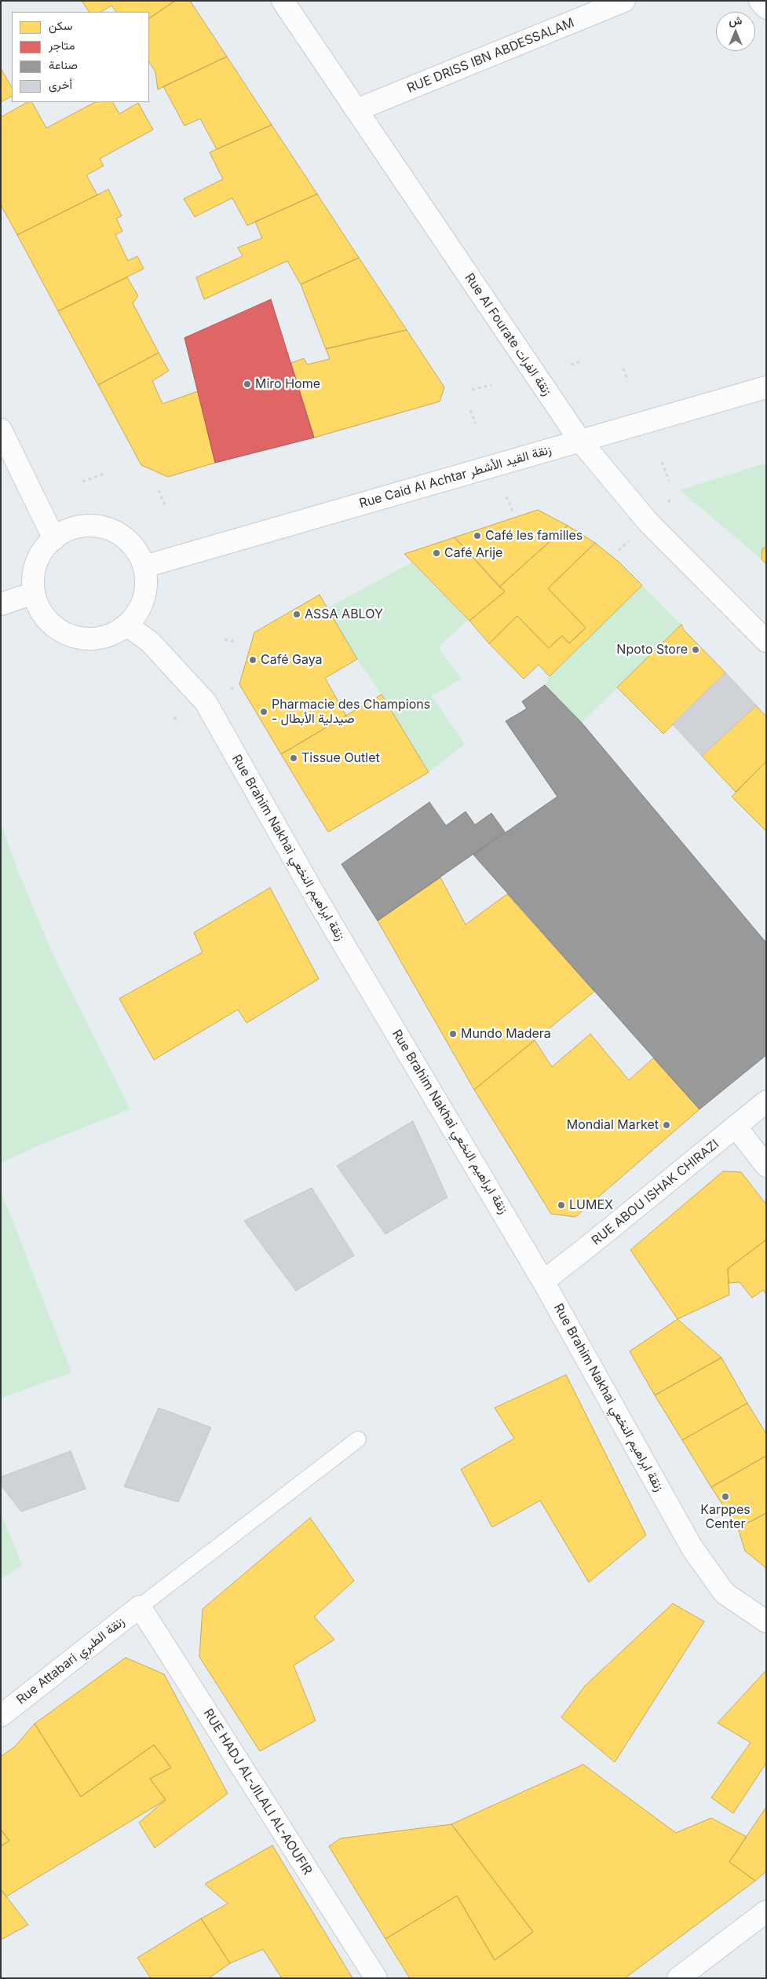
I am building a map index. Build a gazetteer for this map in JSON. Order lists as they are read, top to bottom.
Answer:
{
  "streets": {
    "street": [
      "RUE DRISS IBN ABDESSALAM",
      "Rue Al Fourate زنقة الفرات",
      "Rue Caid Al Achtar زنقة القيد الأشطر",
      "Rue Brahim Nakhai زنقة ابراهيم النخعي",
      "RUE ABOU ISHAK CHIRAZI",
      "Rue Attabari زنقة الطبري",
      "RUE HADJ AL-JILALI AL-AOUFIR"
    ]
  },
  "crossings": [
    ["RUE DRISS IBN ABDESSALAM", "Rue Al Fourate زنقة الفرات"],
    ["Rue Al Fourate زنقة الفرات", "Rue Caid Al Achtar زنقة القيد الأشطر"],
    ["Rue Caid Al Achtar زنقة القيد الأشطر", "Rue Brahim Nakhai زنقة ابراهيم النخعي"],
    ["Rue Brahim Nakhai زنقة ابراهيم النخعي", "RUE ABOU ISHAK CHIRAZI"],
    ["Rue Attabari زنقة الطبري", "RUE HADJ AL-JILALI AL-AOUFIR"]
  ],
  "places": [
    "Miro Home",
    "Café les familles",
    "Café Arije",
    "ASSA ABLOY",
    "Npoto Store",
    "Café Gaya",
    "Pharmacie des Champions - صيدلية الأبطال",
    "Tissue Outlet",
    "Mundo Madera",
    "Mondial Market",
    "LUMEX",
    "Karppes Center"
  ],
  "legend": [
    "سكن",
    "متاجر",
    "صناعة",
    "أخرى"
  ],
  "north": "top"
}
